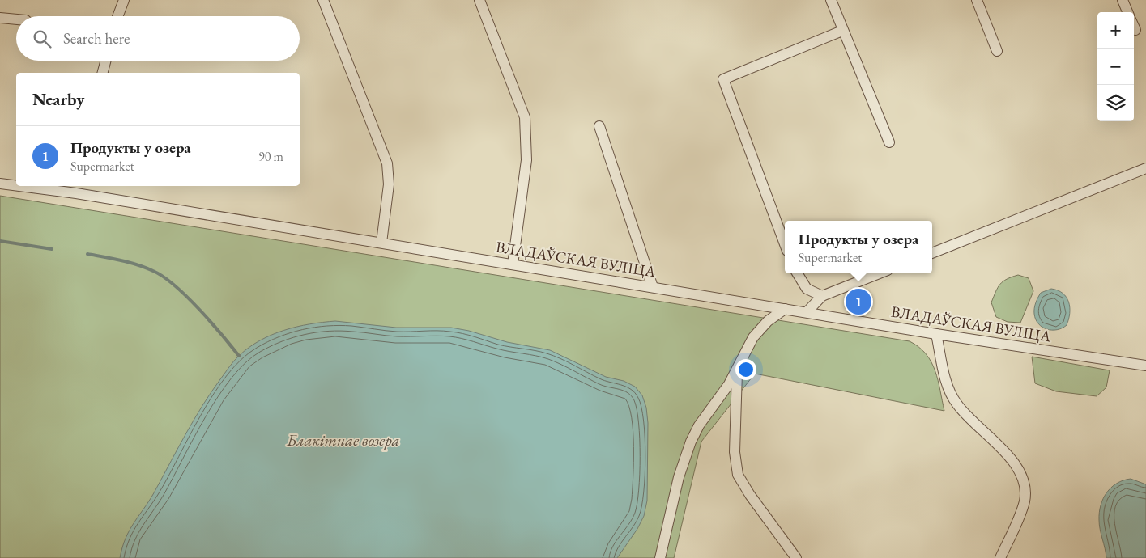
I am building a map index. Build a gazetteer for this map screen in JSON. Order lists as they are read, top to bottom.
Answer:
{
  "streets": {
    "street": ["ВЛАДАЎСКАЯ ВУЛІЦА"]
  },
  "water": ["Блакітнае возера"],
  "page": {
    "map_buttons": ["+", "−"],
    "search": "Search here",
    "heading": "Nearby",
    "list": [
      {
        "mark": "1",
        "name": "Продукты у озера",
        "note": "Supermarket",
        "value": "90 m"
      }
    ],
    "popup": ["Продукты у озера", "Supermarket"],
    "pins": "1"
  }
}
